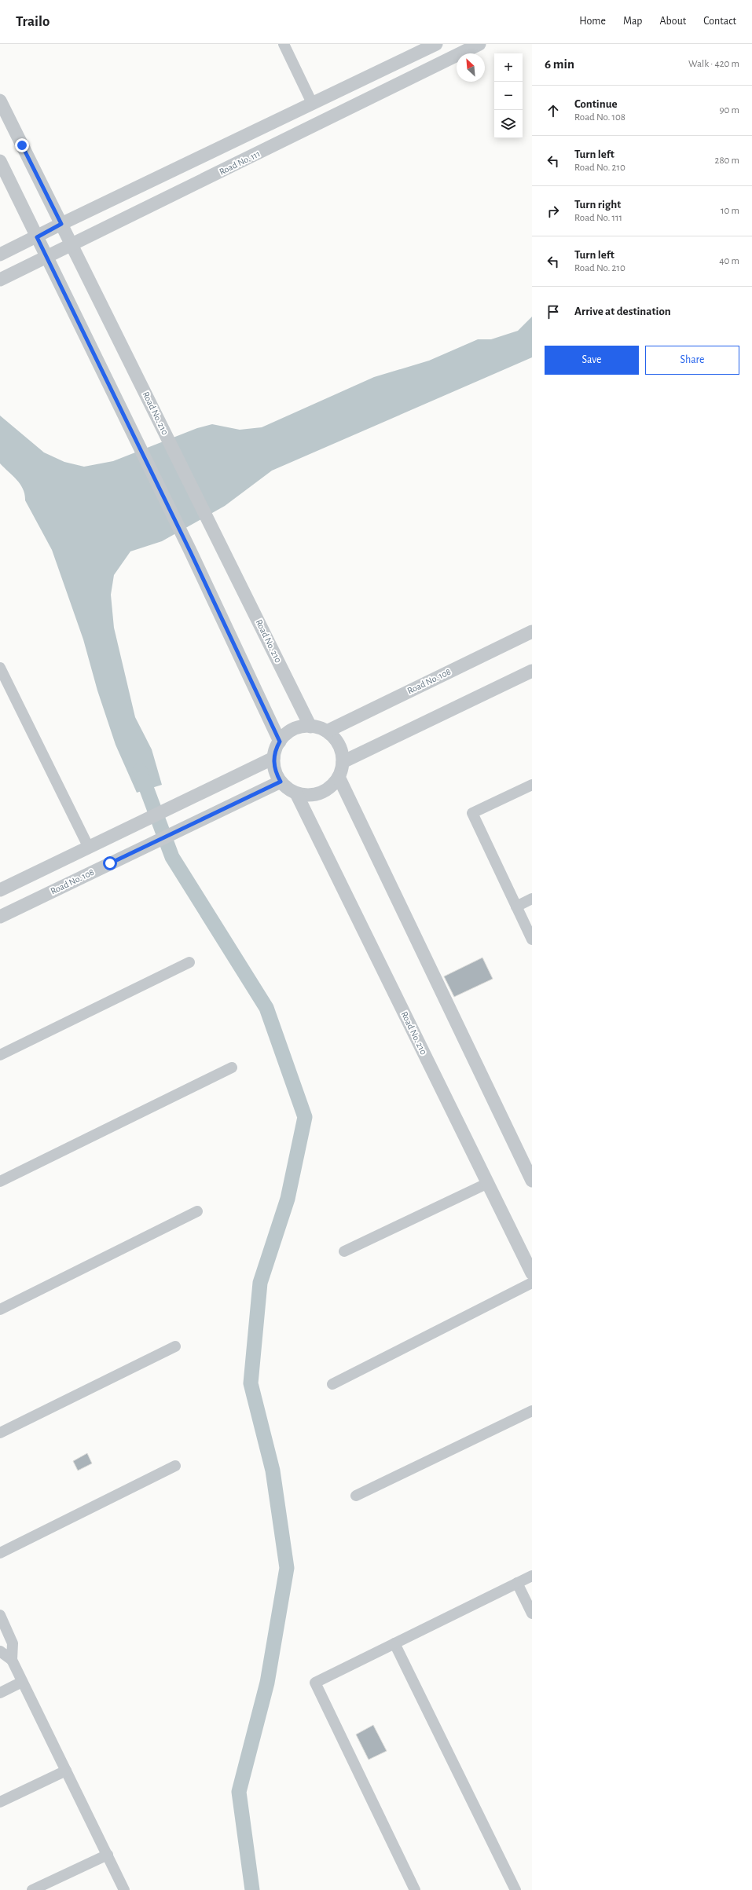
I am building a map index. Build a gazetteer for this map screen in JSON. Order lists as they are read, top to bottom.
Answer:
{
  "streets": {
    "street": ["Road No. 111", "Road No. 210", "Road No. 108"]
  },
  "crossings": [
    ["Road No. 111", "Road No. 210"],
    ["Road No. 210", "Road No. 108"]
  ],
  "north": "top left",
  "page": {
    "header": "Trailo",
    "nav": [
      "Home",
      "Map",
      "About",
      "Contact"
    ],
    "heading": ["6 min", "Walk · 420 m"],
    "map_buttons": ["+", "−"],
    "list": [
      ["Continue", "Road No. 108", "90 m"],
      ["Turn left", "Road No. 210", "280 m"],
      ["Turn right", "Road No. 111", "10 m"],
      ["Turn left", "Road No. 210", "40 m"],
      "Arrive at destination"
    ],
    "buttons": ["Save", "Share"]
  }
}
